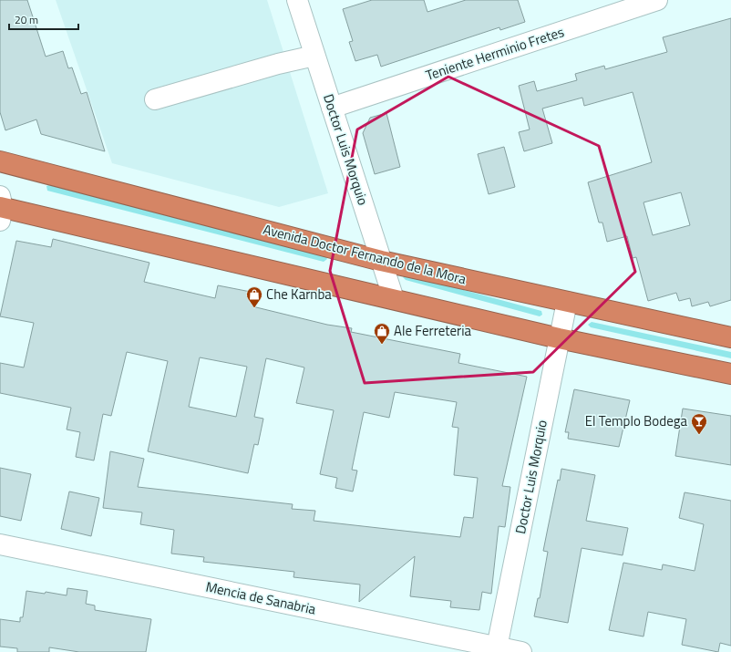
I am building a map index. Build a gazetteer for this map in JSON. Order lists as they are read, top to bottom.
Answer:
{
  "streets": {
    "highway": ["Avenida Doctor Fernando de la Mora"],
    "street": ["Teniente Herminio Fretes", "Doctor Luis Morquio", "Mencia de Sanabria"]
  },
  "crossings": [
    ["Teniente Herminio Fretes", "Doctor Luis Morquio"],
    ["Doctor Luis Morquio", "Avenida Doctor Fernando de la Mora"],
    ["Doctor Luis Morquio", "Mencia de Sanabria"]
  ],
  "places": {
    "shop": ["Che Karnba", "Ale Ferreteria"],
    "bar": ["El Templo Bodega"]
  },
  "scale_bar": "20 m"
}
